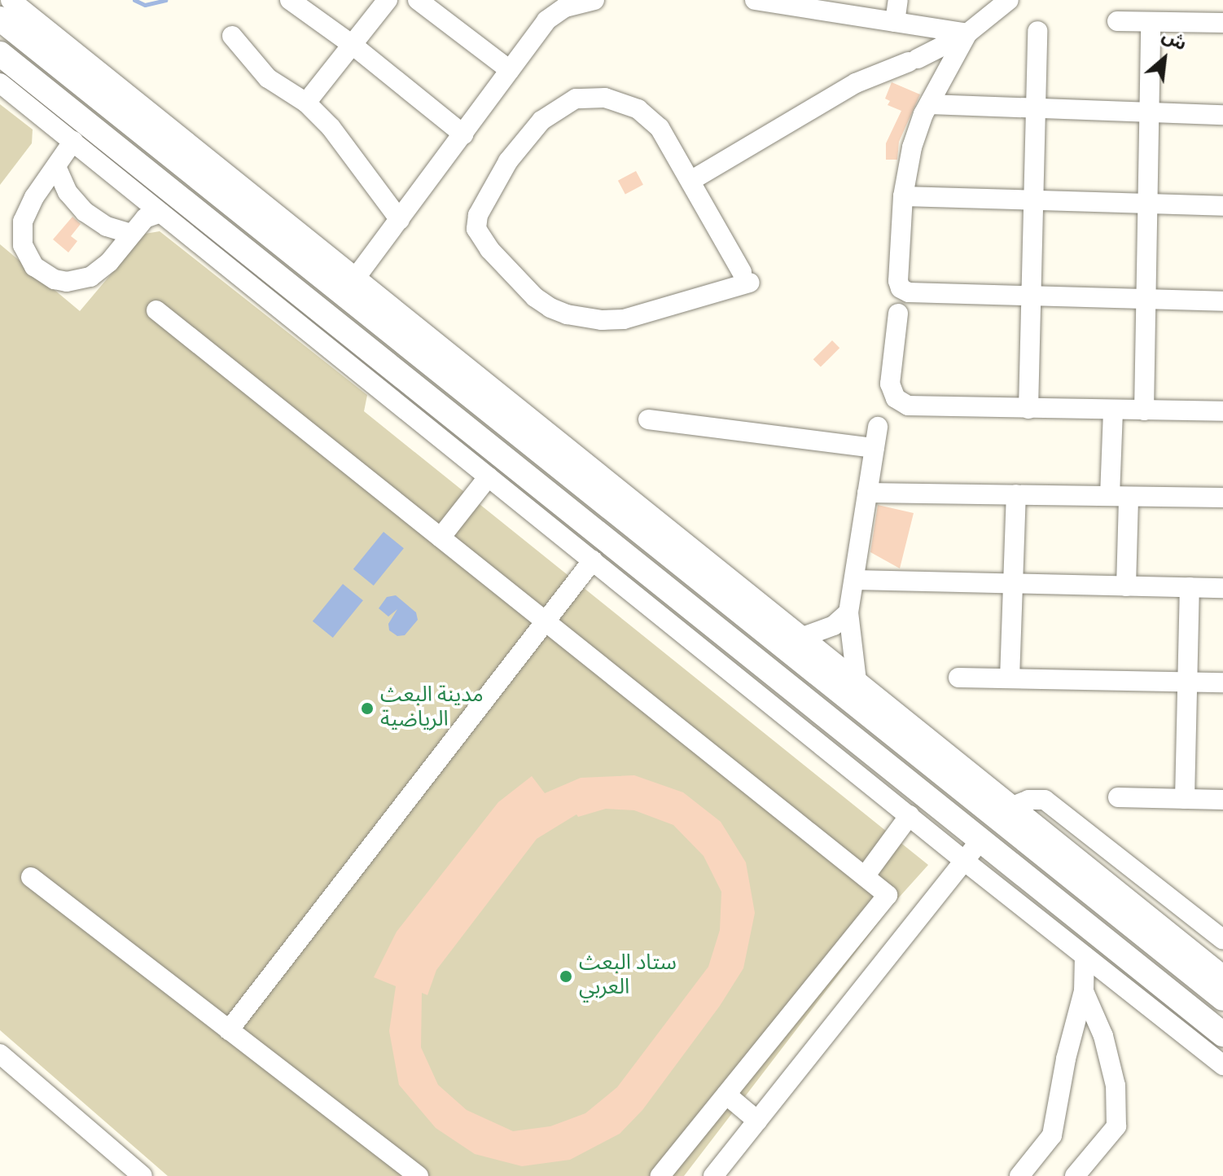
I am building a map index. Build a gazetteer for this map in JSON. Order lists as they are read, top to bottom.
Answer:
{
  "places": ["مدينة البعث الرياضية", "ستاد البعث العربي"],
  "north": "top right"
}
